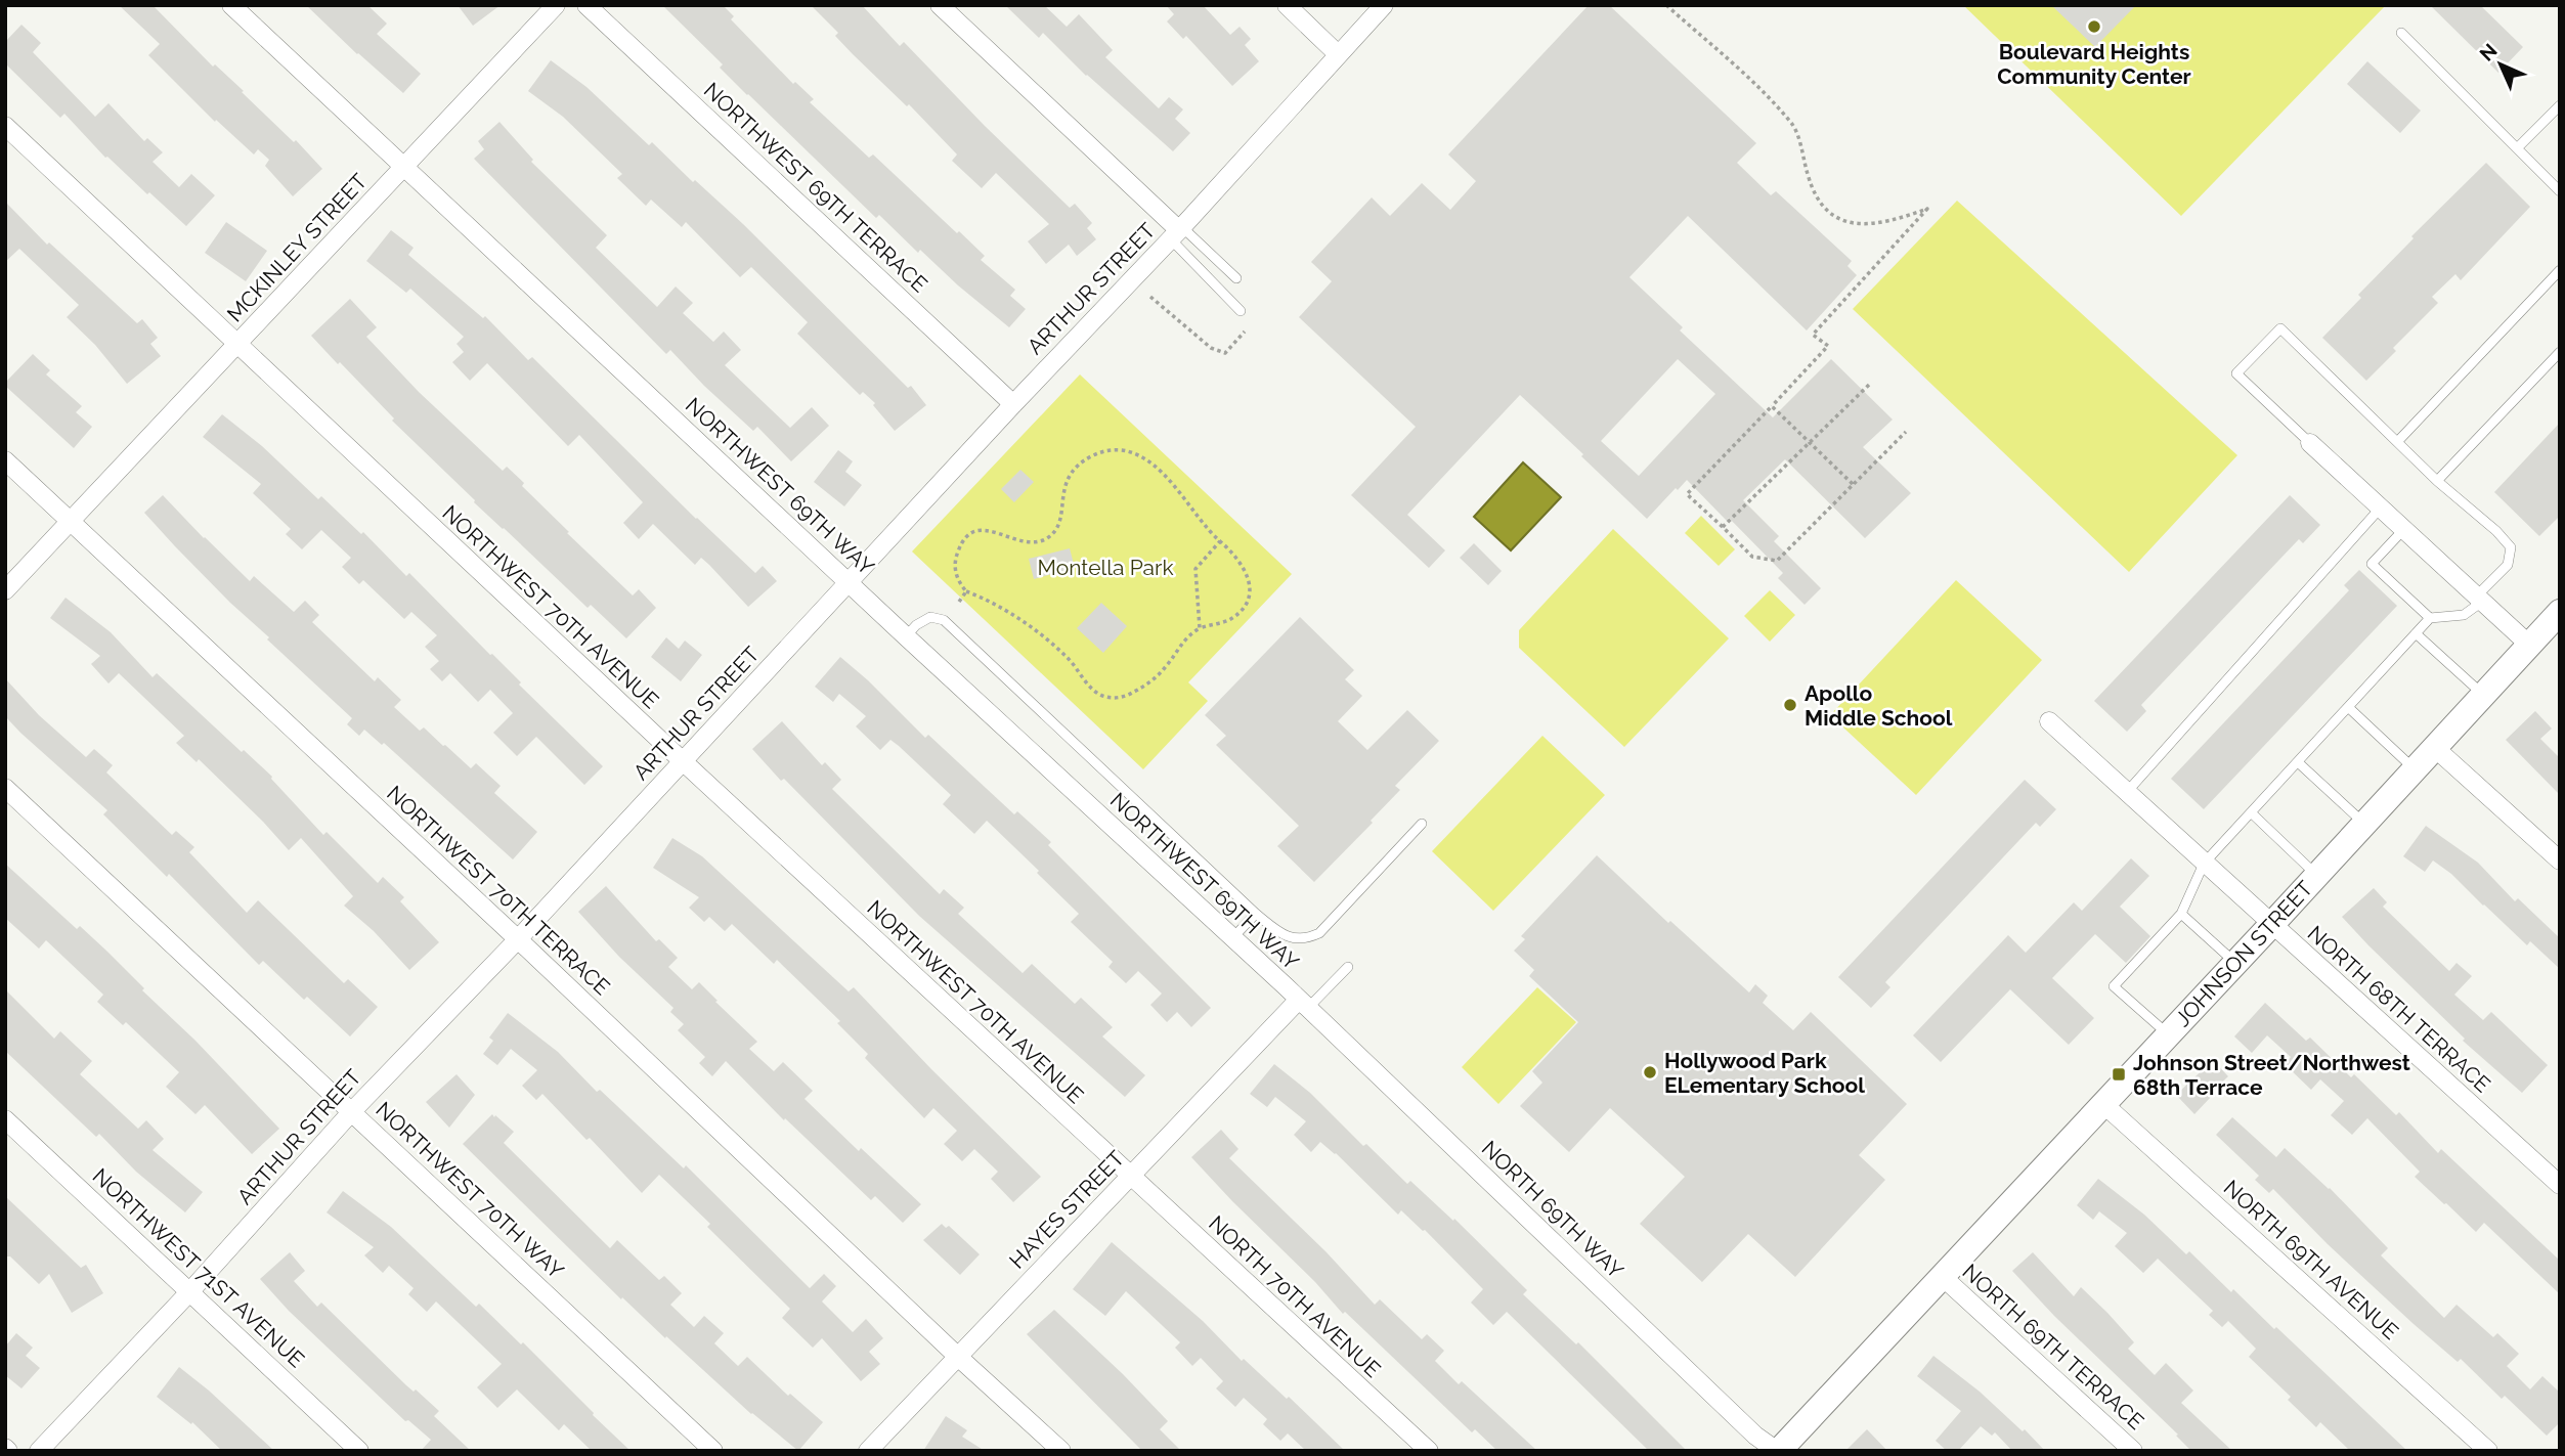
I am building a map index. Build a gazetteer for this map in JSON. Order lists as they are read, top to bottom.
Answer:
{
  "streets": {
    "street": [
      "NORTHWEST 69TH TERRACE",
      "MCKINLEY STREET",
      "ARTHUR STREET",
      "NORTHWEST 69TH WAY",
      "NORTHWEST 70TH AVENUE",
      "NORTHWEST 70TH TERRACE",
      "JOHNSON STREET",
      "NORTH 68TH TERRACE",
      "NORTHWEST 70TH WAY",
      "HAYES STREET",
      "NORTH 69TH WAY",
      "NORTH 69TH AVENUE",
      "NORTHWEST 71ST AVENUE",
      "NORTH 70TH AVENUE",
      "NORTH 69TH TERRACE"
    ]
  },
  "crossings": [
    ["NORTHWEST 69TH TERRACE", "ARTHUR STREET"],
    ["MCKINLEY STREET", "NORTHWEST 69TH WAY"],
    ["MCKINLEY STREET", "NORTHWEST 70TH AVENUE"],
    ["MCKINLEY STREET", "NORTHWEST 70TH TERRACE"],
    ["ARTHUR STREET", "NORTHWEST 69TH WAY"],
    ["ARTHUR STREET", "NORTHWEST 70TH AVENUE"],
    ["ARTHUR STREET", "NORTHWEST 70TH TERRACE"],
    ["ARTHUR STREET", "NORTHWEST 70TH WAY"],
    ["ARTHUR STREET", "NORTHWEST 71ST AVENUE"],
    ["NORTHWEST 69TH WAY", "HAYES STREET"],
    ["NORTHWEST 69TH WAY", "NORTH 69TH WAY"],
    ["NORTHWEST 70TH AVENUE", "HAYES STREET"],
    ["NORTHWEST 70TH AVENUE", "NORTH 70TH AVENUE"],
    ["NORTHWEST 70TH TERRACE", "HAYES STREET"],
    ["JOHNSON STREET", "NORTH 68TH TERRACE"],
    ["JOHNSON STREET", "NORTH 69TH WAY"],
    ["JOHNSON STREET", "NORTH 69TH AVENUE"],
    ["JOHNSON STREET", "NORTH 69TH TERRACE"],
    ["HAYES STREET", "NORTH 69TH WAY"],
    ["HAYES STREET", "NORTH 70TH AVENUE"]
  ],
  "parks": ["Montella Park"],
  "places": {
    "other": ["Boulevard Heights Community Center", "Apollo Middle School", "Hollywood Park ELementary School"],
    "transit": ["Johnson Street/Northwest 68th Terrace"]
  },
  "north": "top left"
}
